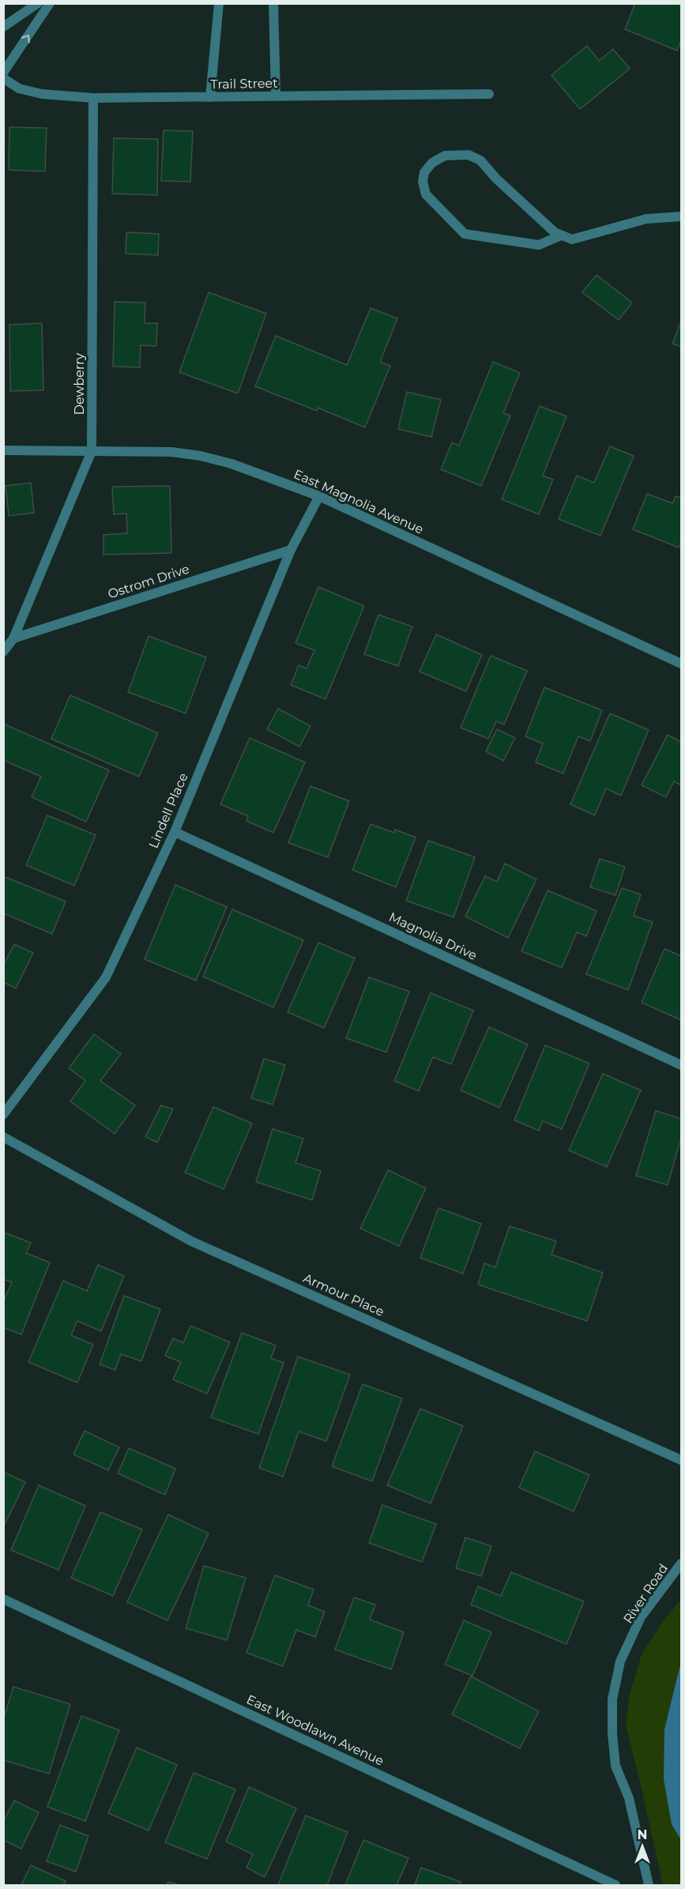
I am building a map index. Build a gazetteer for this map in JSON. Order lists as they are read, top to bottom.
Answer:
{
  "streets": {
    "street": [
      "Trail Street",
      "Dewberry",
      "East Magnolia Avenue",
      "Ostrom Drive",
      "Lindell Place",
      "Magnolia Drive",
      "Armour Place",
      "River Road",
      "East Woodlawn Avenue"
    ]
  },
  "crossings": [
    ["Trail Street", "Dewberry"],
    ["Dewberry", "East Magnolia Avenue"],
    ["Dewberry", "Ostrom Drive"],
    ["East Magnolia Avenue", "Lindell Place"],
    ["Ostrom Drive", "Lindell Place"],
    ["Lindell Place", "Magnolia Drive"]
  ],
  "north": "top"
}
